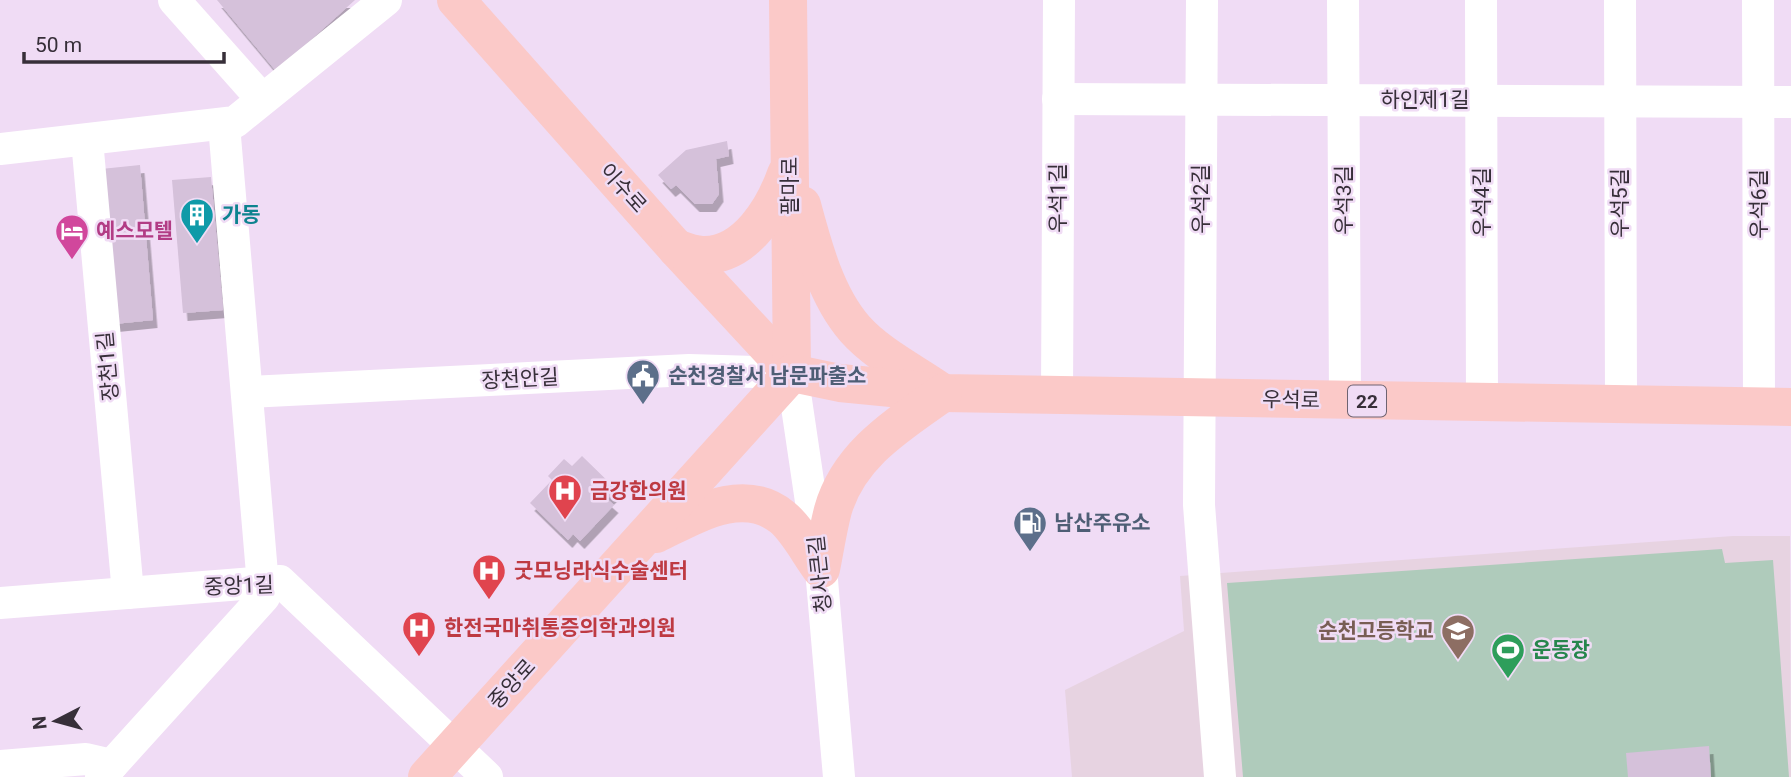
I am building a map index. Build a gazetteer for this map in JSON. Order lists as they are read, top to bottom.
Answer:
{
  "streets": {
    "main road": [
      "팔마로",
      "이수로",
      "우석로",
      "22",
      "중앙로"
    ],
    "street": [
      "하인제1길",
      "우석1길",
      "우석2길",
      "우석3길",
      "우석4길",
      "우석5길",
      "우석6길",
      "장천1길",
      "장천안길",
      "청사큰길",
      "중앙1길"
    ]
  },
  "crossings": [
    ["하인제1길", "우석1길"],
    ["하인제1길", "우석2길"],
    ["하인제1길", "우석3길"],
    ["하인제1길", "우석4길"],
    ["하인제1길", "우석5길"],
    ["하인제1길", "우석6길"],
    ["팔마로", "이수로"],
    ["팔마로", "장천안길"],
    ["팔마로", "우석로"],
    ["팔마로", "청사큰길"],
    ["팔마로", "중앙로"],
    ["이수로", "장천안길"],
    ["이수로", "우석로"],
    ["이수로", "청사큰길"],
    ["이수로", "중앙로"],
    ["우석1길", "우석로"],
    ["우석2길", "우석로"],
    ["우석3길", "우석로"],
    ["우석4길", "우석로"],
    ["우석5길", "우석로"],
    ["우석6길", "우석로"],
    ["장천1길", "중앙1길"],
    ["장천안길", "우석로"],
    ["장천안길", "청사큰길"],
    ["장천안길", "중앙로"],
    ["우석로", "청사큰길"],
    ["우석로", "중앙로"],
    ["청사큰길", "중앙로"],
    ["중앙1길", "중앙로"]
  ],
  "places": {
    "building": ["가동"],
    "hotel": ["예스모텔"],
    "public building": ["순천경찰서 남문파출소"],
    "hospital": ["금강한의원", "굿모닝라식수술센터", "한전국마취통증의학과의원"],
    "fuel station": ["남산주유소"],
    "school or university": ["순천고등학교"],
    "sports": ["운동장"]
  },
  "scale_bar": "50 m",
  "north": "left"
}
